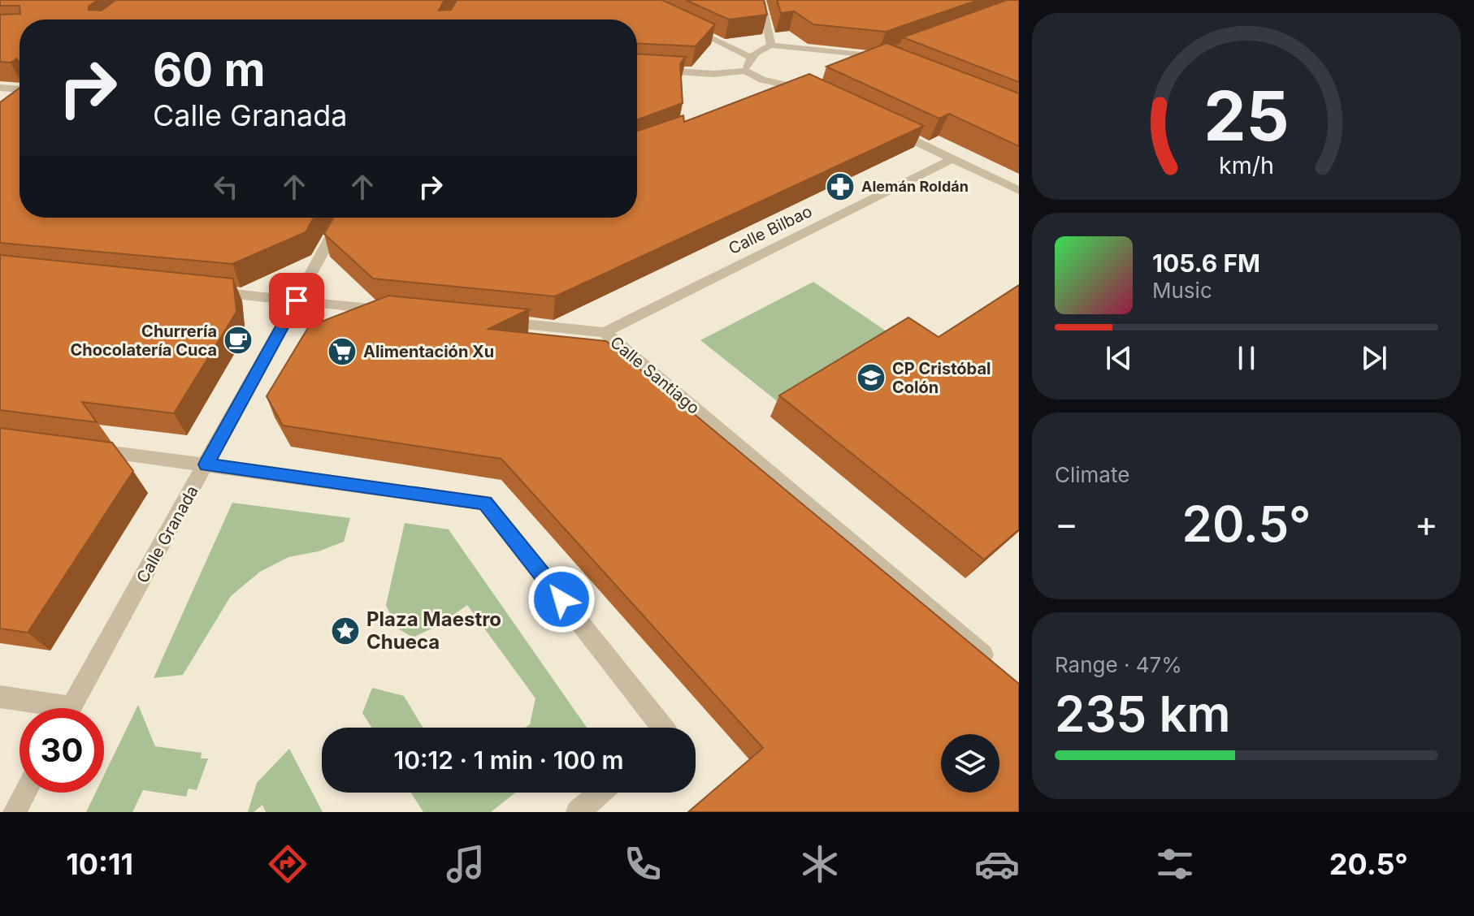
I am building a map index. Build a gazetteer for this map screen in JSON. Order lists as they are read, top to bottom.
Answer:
{
  "streets": {
    "street": ["Calle Bilbao", "Calle Santiago", "Calle Granada"]
  },
  "crossings": [
    ["Calle Bilbao", "Calle Santiago"]
  ],
  "places": {
    "pharmacy": ["Alemán Roldán"],
    "cafe": ["Churrería Chocolatería Cuca"],
    "supermarket": ["Alimentación Xu"],
    "school or university": ["CP Cristóbal Colón"],
    "place": ["Plaza Maestro Chueca"]
  },
  "page": {
    "turn": ["60 m", "Calle Granada"],
    "song": ["105.6 FM", "Music"],
    "tile": [
      "Climate",
      ["Range · 47%", "235 km"]
    ],
    "heat": ["−", "20.5°", "+"],
    "limit": "30",
    "trip": "10:12 · 1 min · 100 m",
    "tabs": ["10:11", "20.5°"],
    "gauge": ["25", "km/h"]
  }
}
